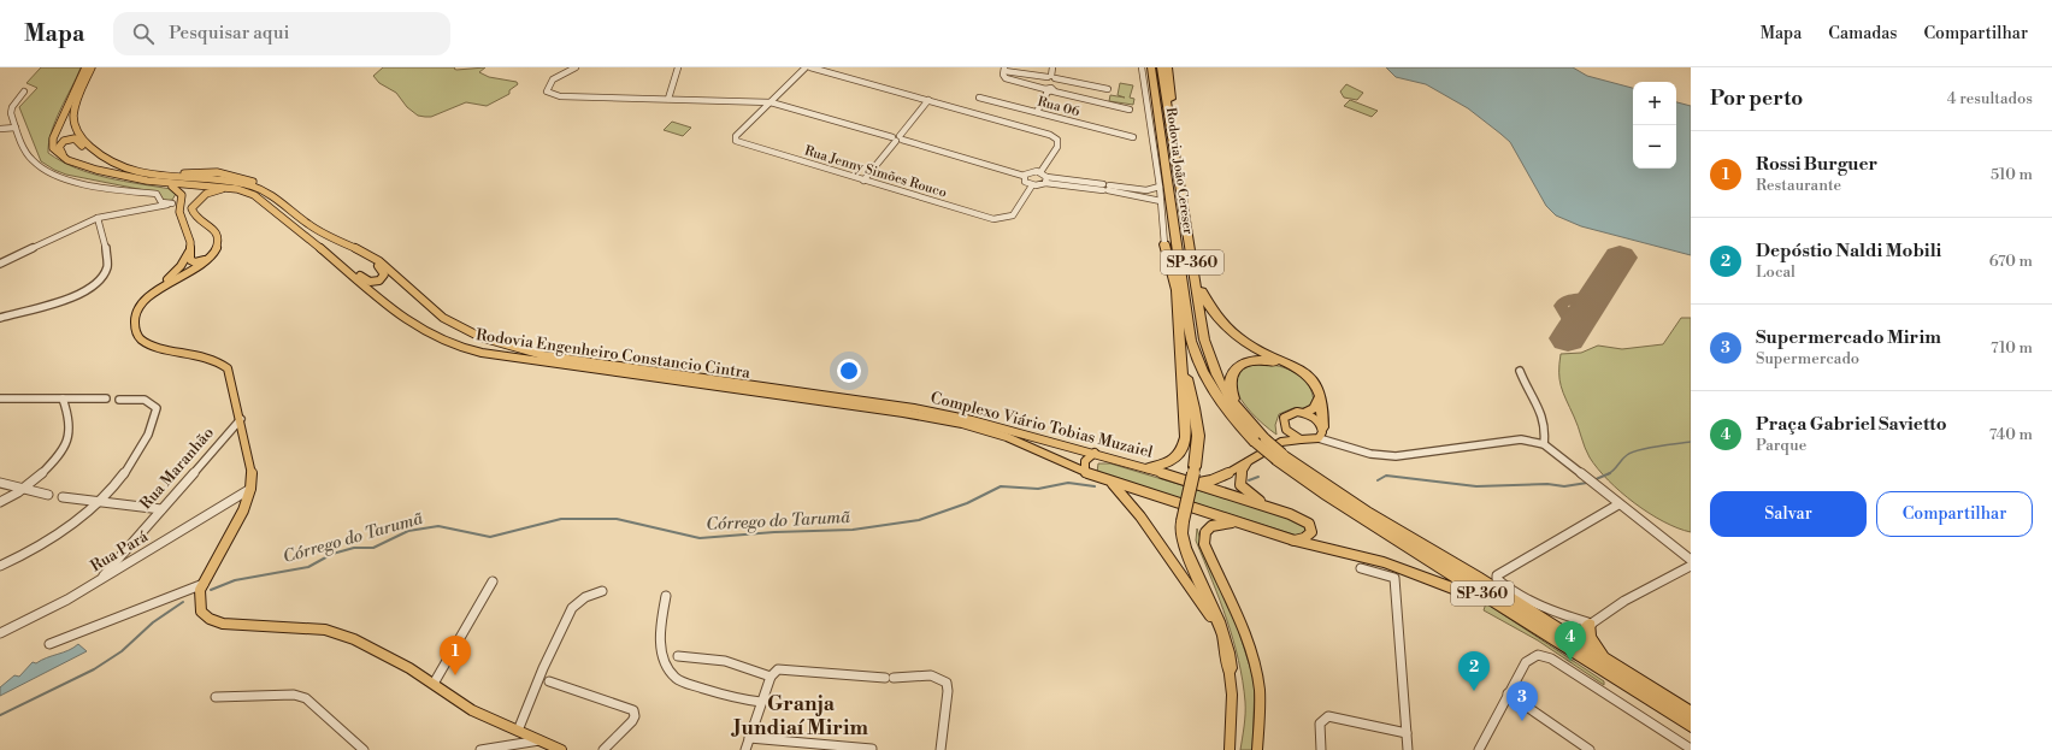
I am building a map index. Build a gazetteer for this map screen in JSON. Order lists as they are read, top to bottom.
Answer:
{
  "streets": {
    "highway": ["Rodovia João Cereser", "SP-360"],
    "main road": ["Rodovia Engenheiro Constancio Cintra", "Complexo Viário Tobias Muzaiel"],
    "street": [
      "Rua 06",
      "Rua Jenny Simões Rouco",
      "Rua Maranhão",
      "Rua Pará"
    ]
  },
  "crossings": [
    ["Rodovia João Cereser", "SP-360"],
    ["Rodovia Engenheiro Constancio Cintra", "Complexo Viário Tobias Muzaiel"],
    ["Rua Maranhão", "Rua Pará"]
  ],
  "districts": ["Granja Jundiaí Mirim"],
  "water": ["Córrego do Tarumã"],
  "page": {
    "header": "Mapa",
    "search": "Pesquisar aqui",
    "nav": ["Mapa", "Camadas", "Compartilhar"],
    "heading": ["Por perto", "4 resultados"],
    "map_buttons": ["+", "−"],
    "list": [
      {
        "mark": "1",
        "name": "Rossi Burguer",
        "note": "Restaurante",
        "value": "510 m"
      },
      {
        "mark": "2",
        "name": "Depóstio Naldi Mobili",
        "note": "Local",
        "value": "670 m"
      },
      {
        "mark": "3",
        "name": "Supermercado Mirim",
        "note": "Supermercado",
        "value": "710 m"
      },
      {
        "mark": "4",
        "name": "Praça Gabriel Savietto",
        "note": "Parque",
        "value": "740 m"
      }
    ],
    "buttons": ["Salvar", "Compartilhar"],
    "pins": [
      "4",
      "1",
      "2",
      "3"
    ]
  }
}
